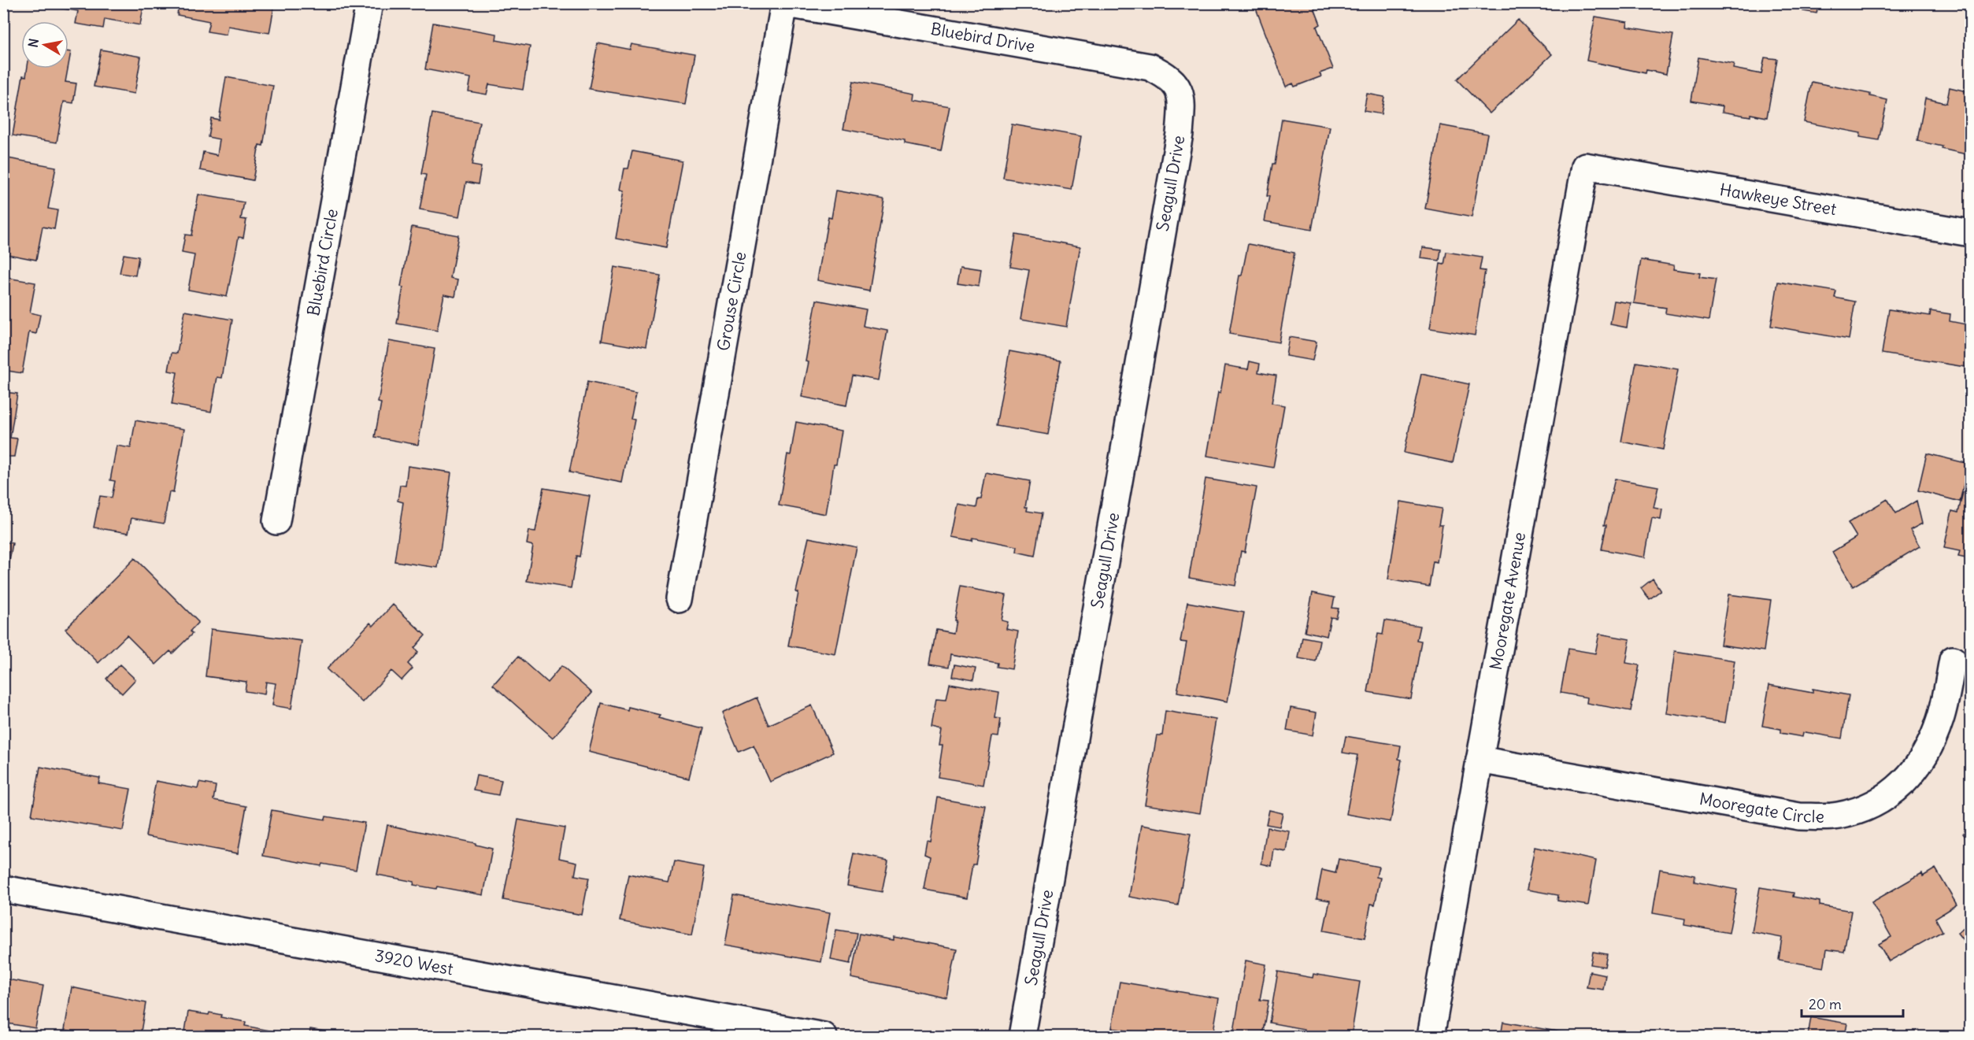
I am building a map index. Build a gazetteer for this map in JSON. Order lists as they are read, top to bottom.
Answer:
{
  "streets": {
    "street": [
      "Bluebird Drive",
      "Seagull Drive",
      "Hawkeye Street",
      "Bluebird Circle",
      "Grouse Circle",
      "Mooregate Avenue",
      "Mooregate Circle",
      "3920 West"
    ]
  },
  "crossings": [
    ["Bluebird Drive", "Seagull Drive"],
    ["Bluebird Drive", "Grouse Circle"],
    ["Hawkeye Street", "Mooregate Avenue"],
    ["Mooregate Avenue", "Mooregate Circle"]
  ],
  "scale_bar": "20 m",
  "north": "left"
}
